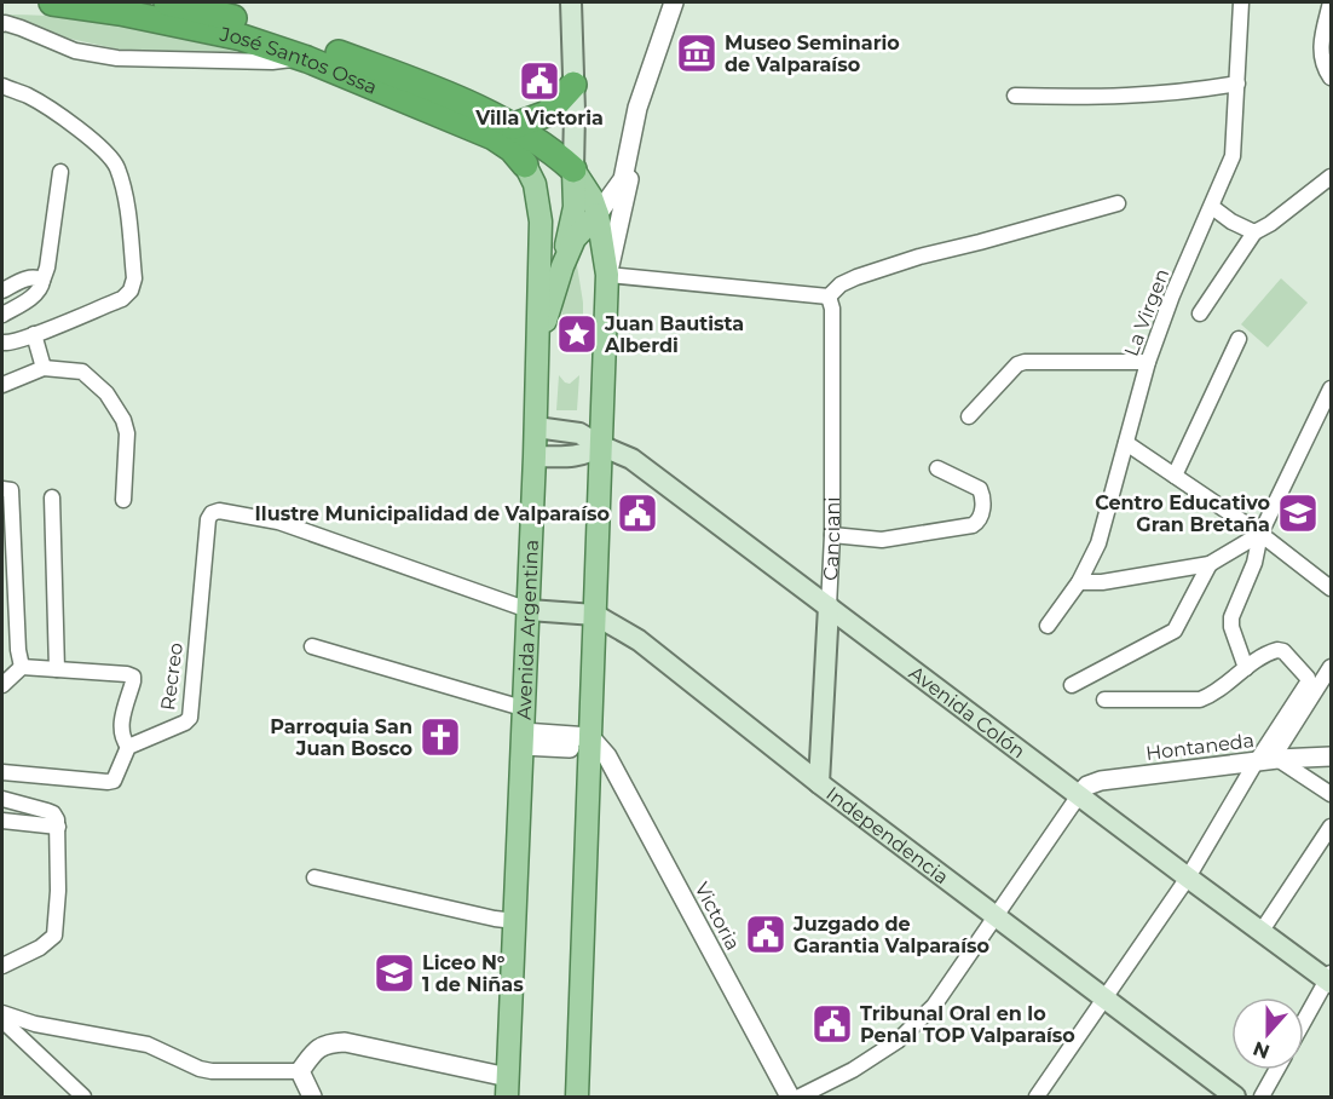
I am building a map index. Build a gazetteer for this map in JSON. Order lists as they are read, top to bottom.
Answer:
{
  "streets": {
    "highway": ["José Santos Ossa"],
    "main road": [
      "Canciani",
      "Avenida Argentina",
      "Avenida Colón",
      "Independencia"
    ],
    "street": [
      "La Virgen",
      "Recreo",
      "Hontaneda",
      "Victoria"
    ]
  },
  "crossings": [
    ["José Santos Ossa", "Avenida Argentina"],
    ["Canciani", "Avenida Colón"],
    ["Canciani", "Independencia"],
    ["Avenida Argentina", "Recreo"],
    ["Avenida Argentina", "Avenida Colón"],
    ["Avenida Argentina", "Independencia"],
    ["Recreo", "Independencia"],
    ["Avenida Colón", "Hontaneda"]
  ],
  "places": {
    "museum": ["Museo Seminario de Valparaíso"],
    "public building": [
      "Villa Victoria",
      "Ilustre Municipalidad de Valparaíso",
      "Juzgado de Garantia Valparaíso",
      "Tribunal Oral en lo Penal TOP Valparaíso"
    ],
    "place": ["Juan Bautista Alberdi"],
    "school or university": ["Centro Educativo Gran Bretaña", "Liceo N° 1 de Niñas"],
    "church": ["Parroquia San Juan Bosco"]
  },
  "north": "bottom"
}
